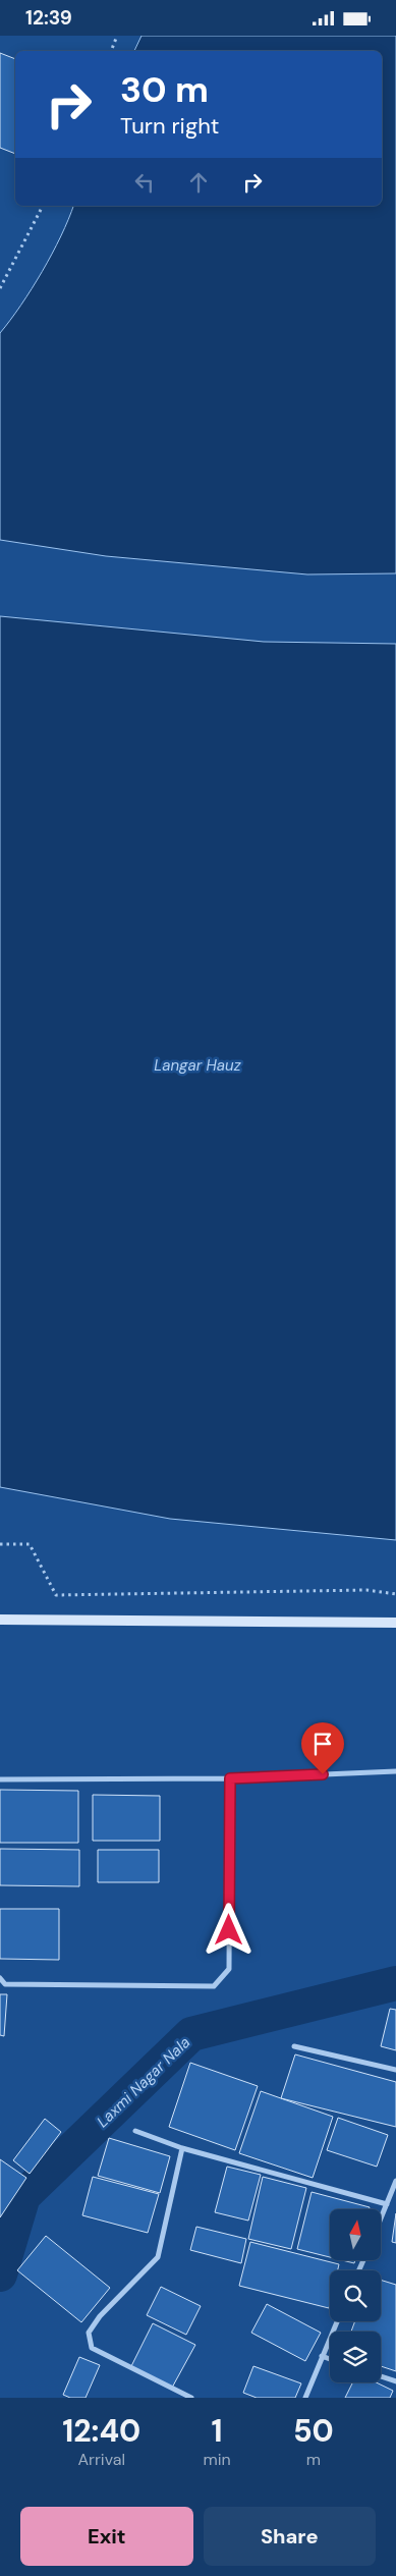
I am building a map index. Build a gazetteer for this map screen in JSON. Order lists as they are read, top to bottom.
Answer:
{
  "water": ["Langar Hauz", "Laxmi Nagar Nala"],
  "north": "top",
  "page": {
    "status": "12:39",
    "turn": ["30 m", "Turn right"],
    "eta": [
      "12:40",
      "Arrival",
      "1",
      "min",
      "50",
      "m"
    ],
    "buttons": ["Exit", "Share"]
  }
}
